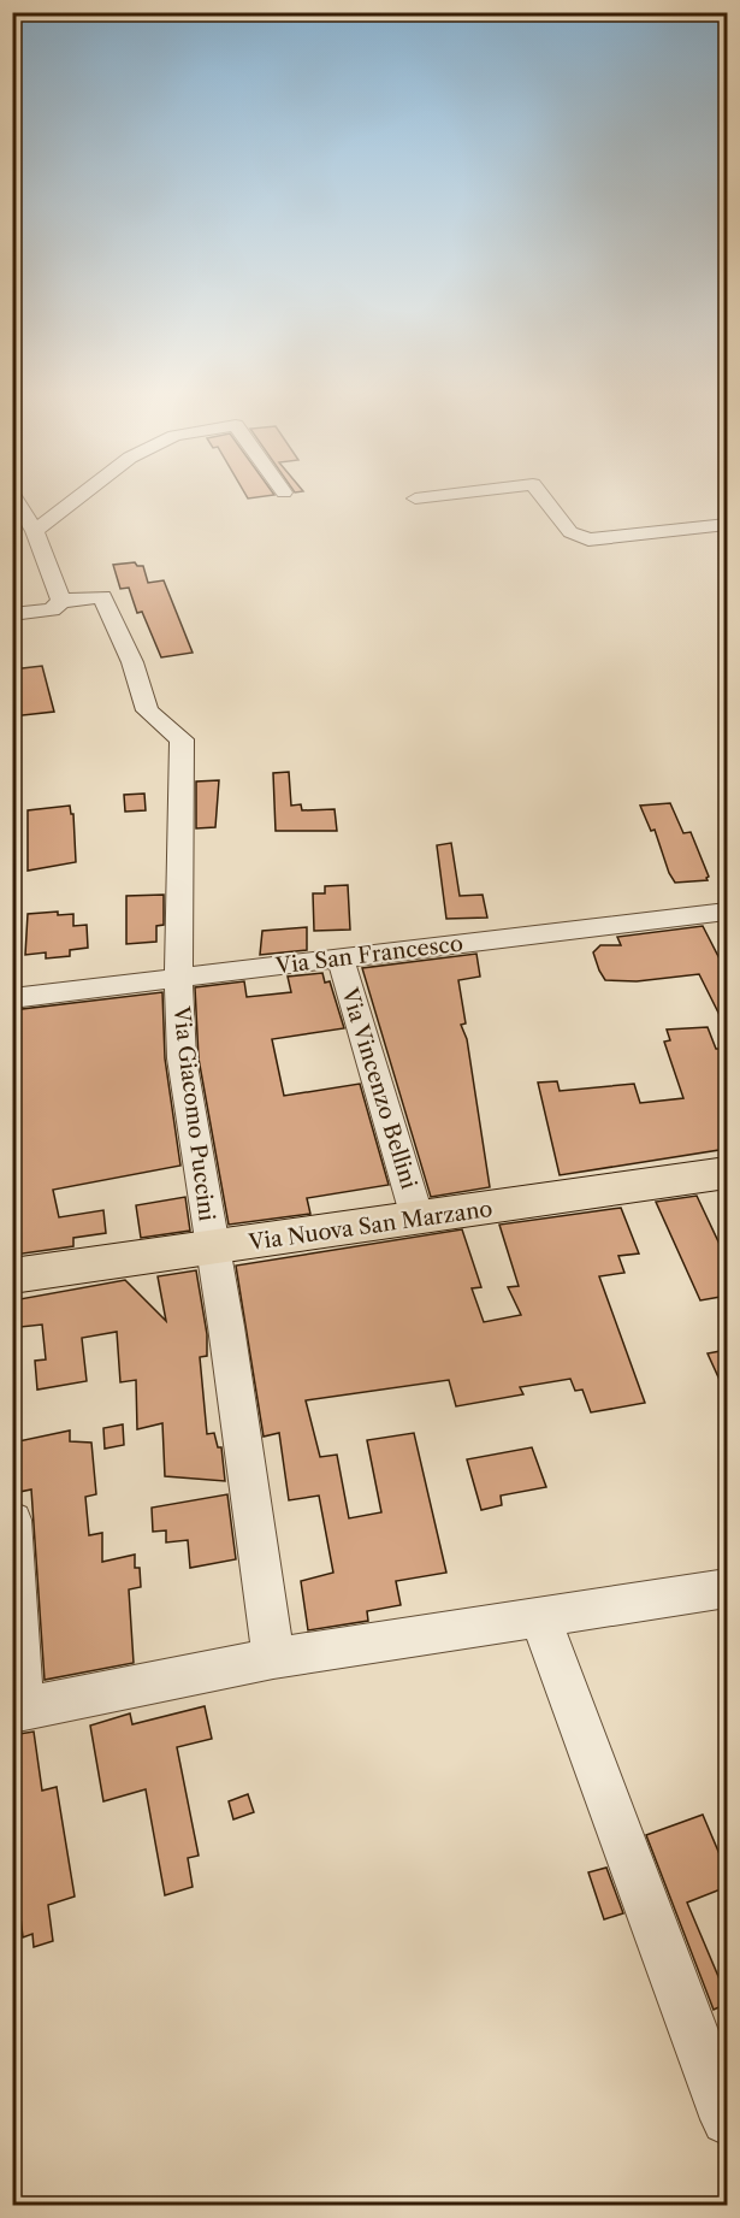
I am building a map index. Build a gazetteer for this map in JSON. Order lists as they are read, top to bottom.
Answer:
{
  "streets": {
    "main road": ["Via Nuova San Marzano"],
    "street": ["Via San Francesco", "Via Vincenzo Bellini", "Via Giacomo Puccini"]
  },
  "crossings": [
    ["Via San Francesco", "Via Vincenzo Bellini"],
    ["Via San Francesco", "Via Giacomo Puccini"],
    ["Via Vincenzo Bellini", "Via Nuova San Marzano"],
    ["Via Giacomo Puccini", "Via Nuova San Marzano"]
  ]
}
